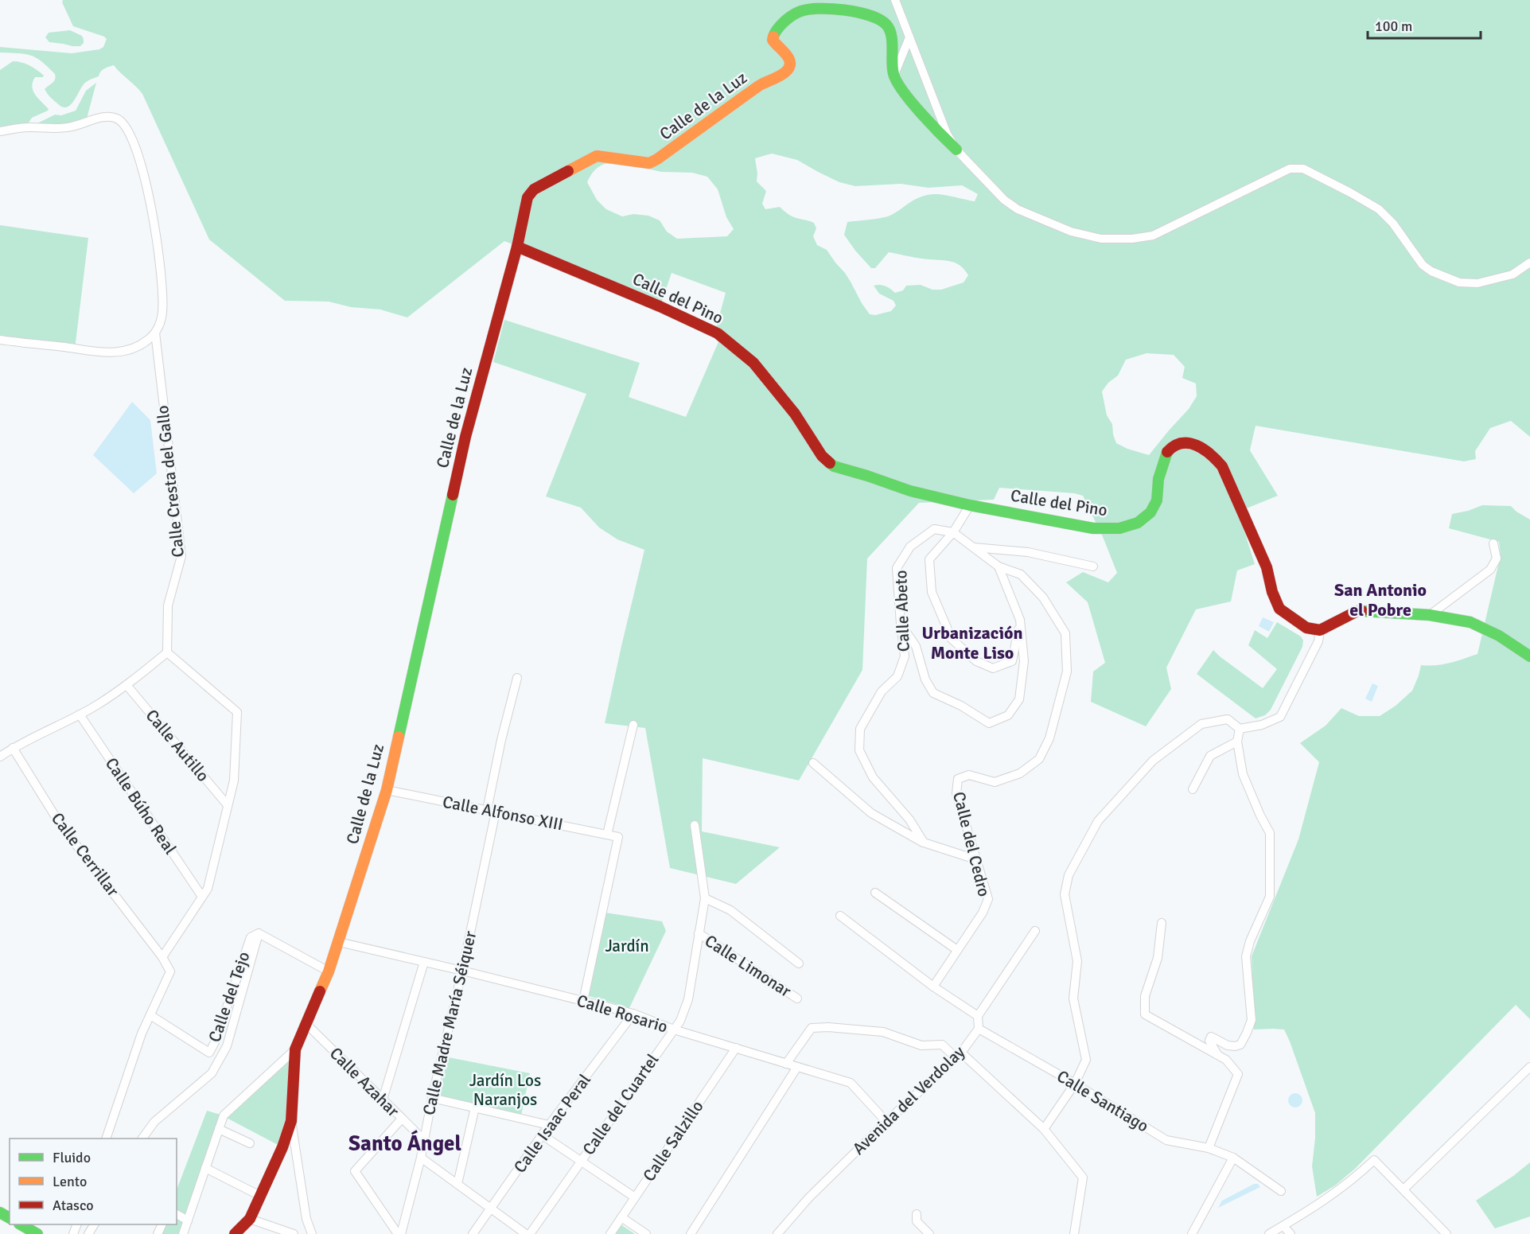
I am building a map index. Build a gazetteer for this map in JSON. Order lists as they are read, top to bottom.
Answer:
{
  "streets": {
    "street": [
      "Calle de la Luz",
      "Calle del Pino",
      "Calle Cresta del Gallo",
      "Calle Abeto",
      "Calle Autillo",
      "Calle Búho Real",
      "Calle Alfonso XIII",
      "Calle del Cedro",
      "Calle Cerrillar",
      "Calle Limonar",
      "Calle del Tejo",
      "Calle Rosario",
      "Calle Madre María Séiquer",
      "Calle Azahar",
      "Avenida del Verdolay",
      "Calle Santiago",
      "Calle del Cuartel",
      "Calle Isaac Peral",
      "Calle Salzillo"
    ]
  },
  "crossings": [
    ["Calle de la Luz", "Calle del Pino"],
    ["Calle de la Luz", "Calle Alfonso XIII"],
    ["Calle de la Luz", "Calle Rosario"],
    ["Calle de la Luz", "Calle Azahar"],
    ["Calle Abeto", "Calle del Cedro"],
    ["Calle Alfonso XIII", "Calle Rosario"],
    ["Calle Alfonso XIII", "Calle Madre María Séiquer"],
    ["Calle Limonar", "Calle del Cuartel"],
    ["Calle Rosario", "Calle Madre María Séiquer"],
    ["Calle Rosario", "Avenida del Verdolay"],
    ["Calle Rosario", "Calle del Cuartel"],
    ["Calle Rosario", "Calle Isaac Peral"],
    ["Calle Rosario", "Calle Salzillo"],
    ["Calle Madre María Séiquer", "Calle Azahar"],
    ["Avenida del Verdolay", "Calle Santiago"]
  ],
  "districts": ["San Antonio el Pobre", "Urbanización Monte Liso", "Santo Ángel"],
  "parks": ["Jardín", "Jardín Los Naranjos"],
  "legend": ["Fluido", "Lento", "Atasco"],
  "scale_bar": "100 m"
}
